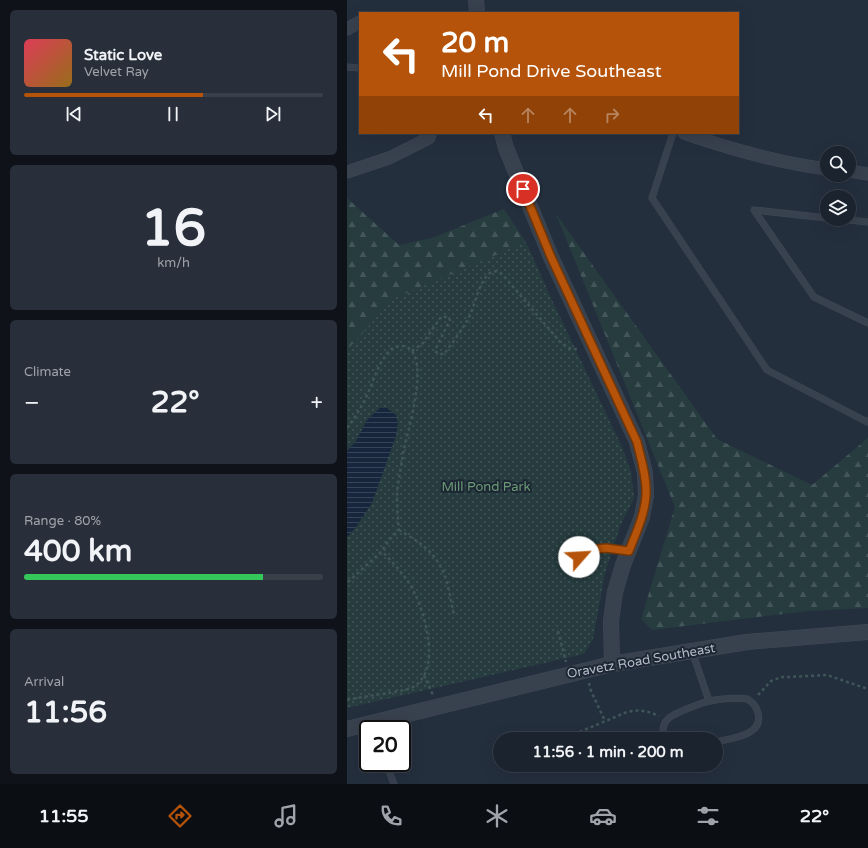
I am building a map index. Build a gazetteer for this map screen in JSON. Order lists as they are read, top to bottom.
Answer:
{
  "streets": {
    "street": ["Oravetz Road Southeast"]
  },
  "parks": ["Mill Pond Park"],
  "page": {
    "turn": ["20 m", "Mill Pond Drive Southeast"],
    "song": ["Static Love", "Velvet Ray"],
    "tile": [
      ["16", "km/h"],
      "Climate",
      ["Range · 80%", "400 km"],
      ["Arrival", "11:56"]
    ],
    "heat": ["−", "22°", "+"],
    "limit": "20",
    "trip": "11:56 · 1 min · 200 m",
    "tabs": ["11:55", "22°"]
  }
}
